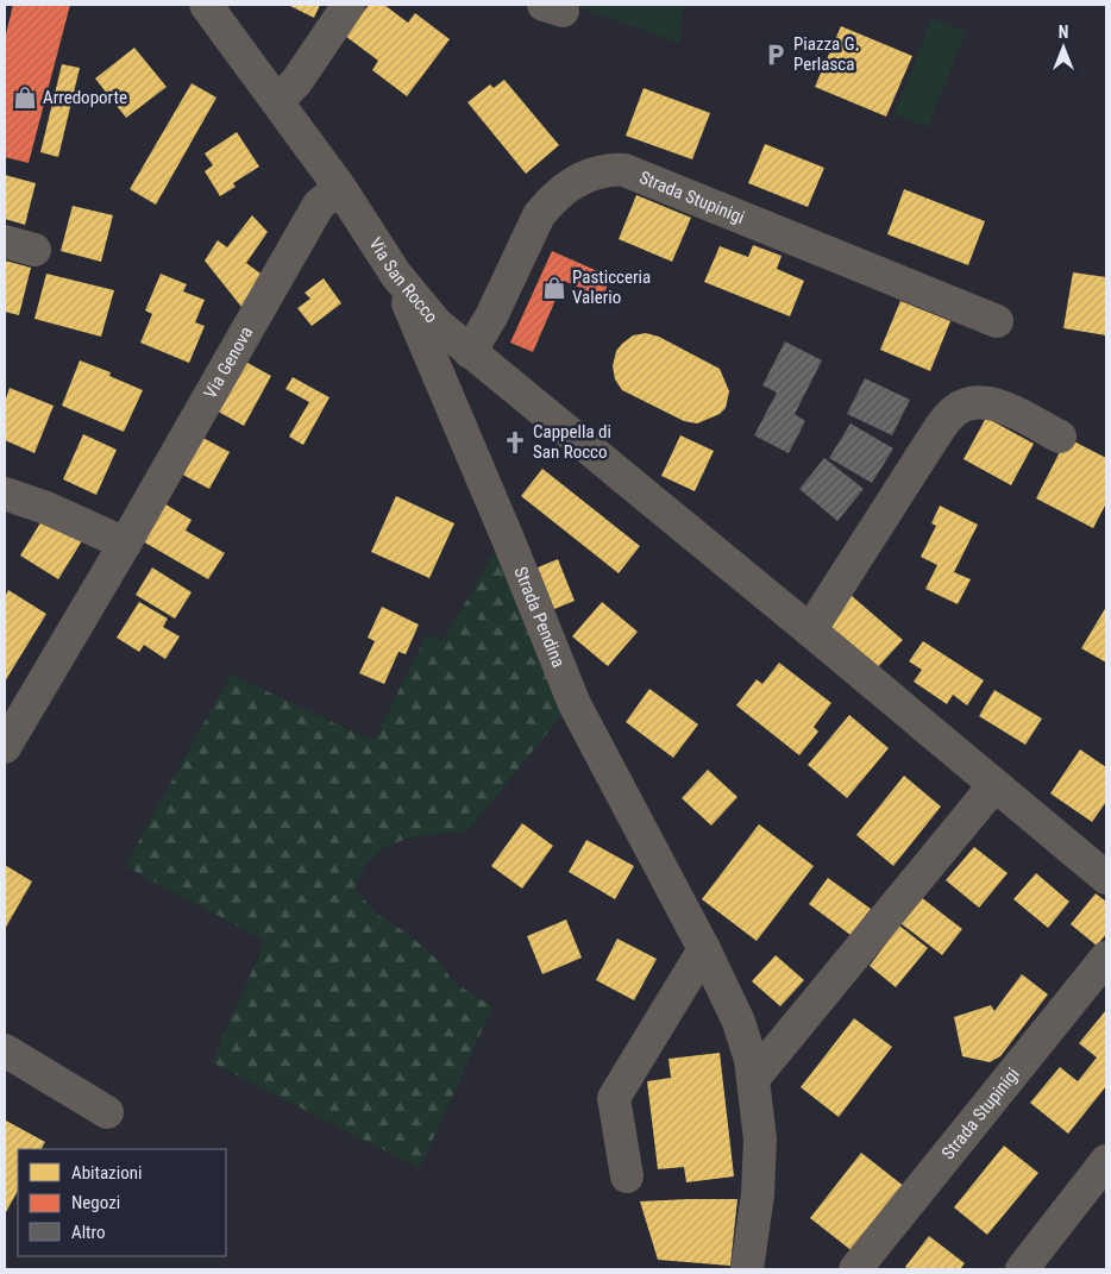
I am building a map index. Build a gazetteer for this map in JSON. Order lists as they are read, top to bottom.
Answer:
{
  "streets": {
    "street": [
      "Strada Stupinigi",
      "Via San Rocco",
      "Via Genova",
      "Strada Pendina"
    ]
  },
  "crossings": [
    ["Strada Stupinigi", "Via San Rocco"],
    ["Via San Rocco", "Via Genova"],
    ["Via San Rocco", "Strada Pendina"]
  ],
  "places": {
    "parking": ["Piazza G. Perlasca"],
    "shop": ["Arredoporte", "Pasticceria Valerio"],
    "church": ["Cappella di San Rocco"]
  },
  "legend": ["Abitazioni", "Negozi", "Altro"],
  "north": "top"
}
